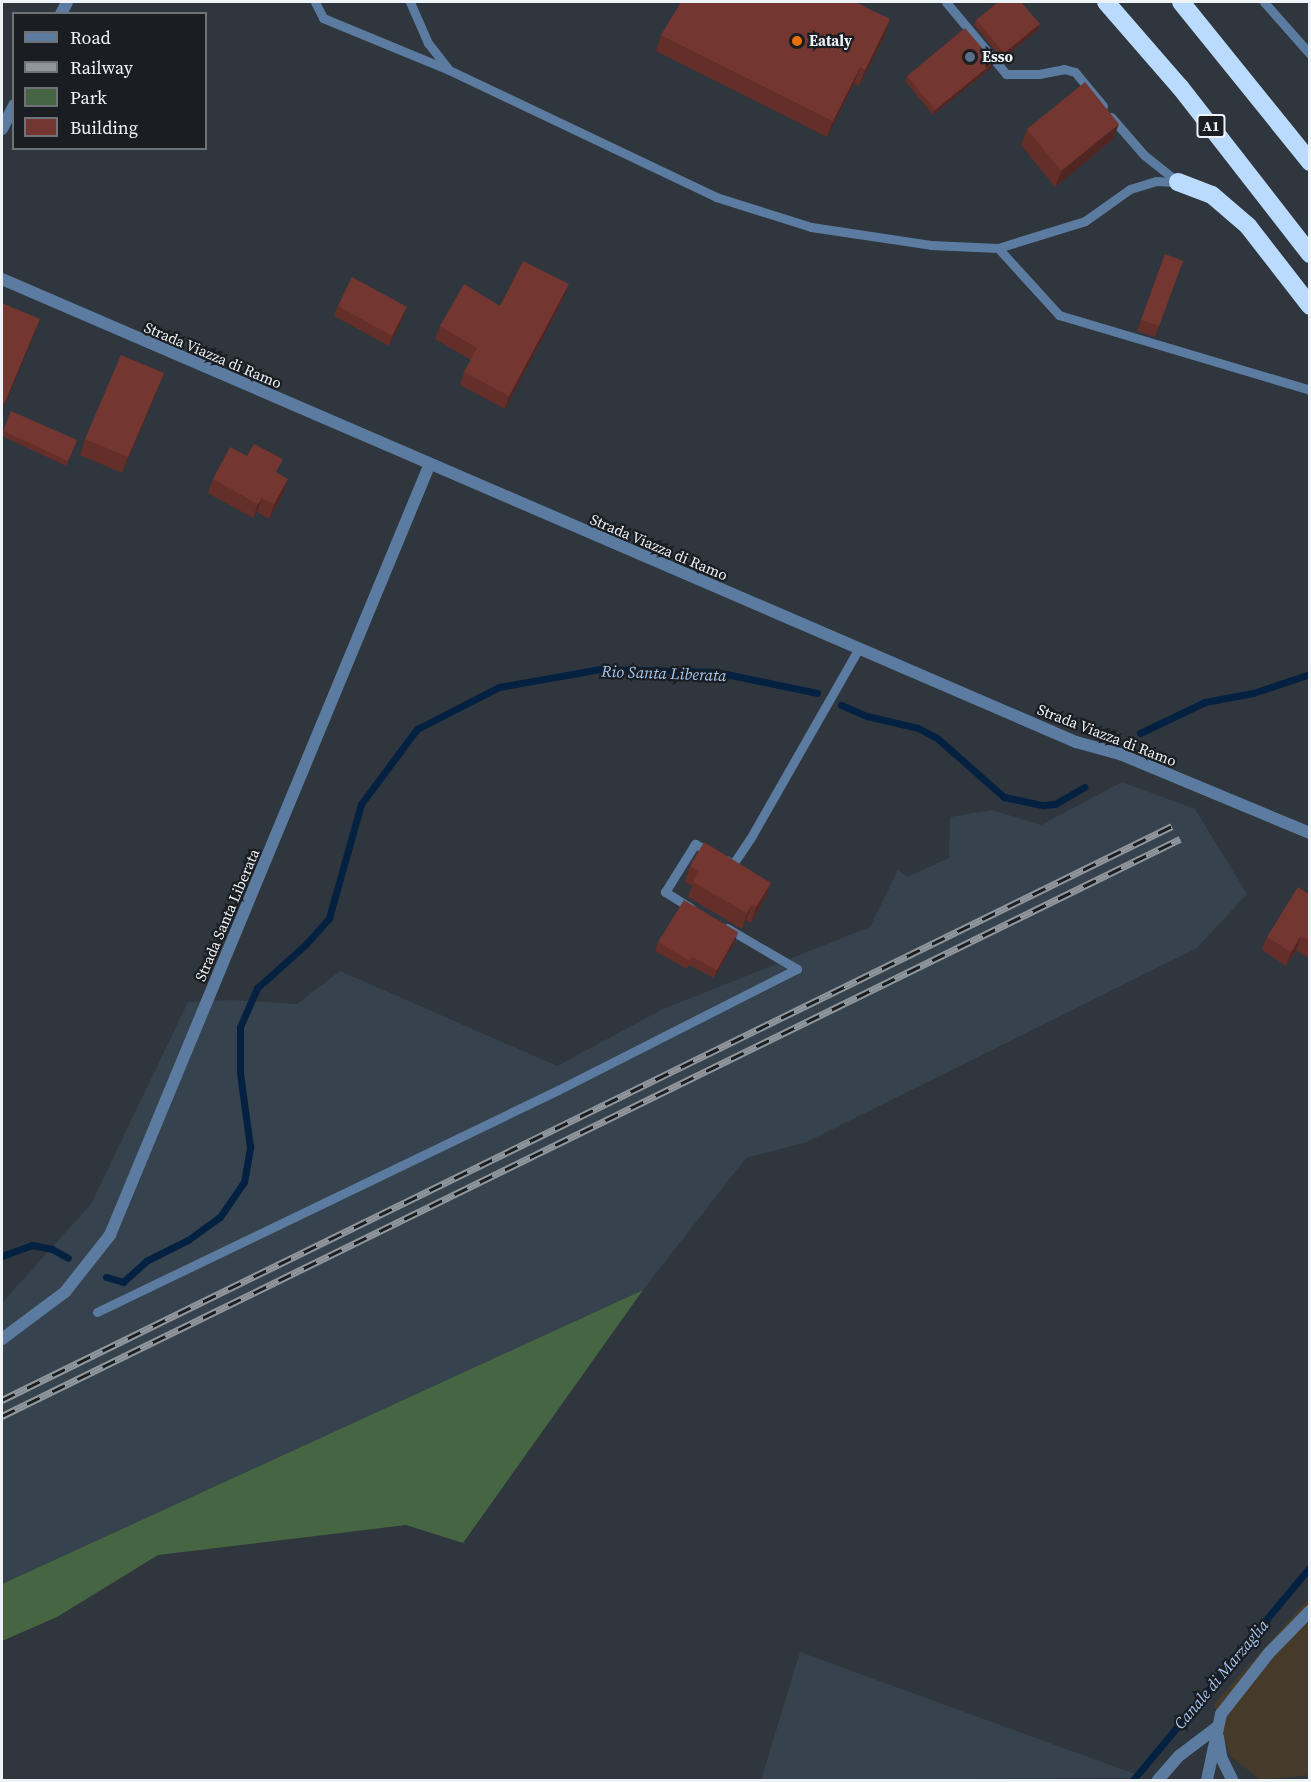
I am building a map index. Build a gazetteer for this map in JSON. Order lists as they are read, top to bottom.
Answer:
{
  "streets": {
    "highway": ["A1"],
    "street": ["Strada Viazza di Ramo", "Strada Santa Liberata"]
  },
  "crossings": [
    ["Strada Viazza di Ramo", "Strada Santa Liberata"]
  ],
  "water": ["Rio Santa Liberata", "Canale di Marzaglia"],
  "places": ["Eataly", "Esso"],
  "legend": [
    "Road",
    "Railway",
    "Park",
    "Building"
  ]
}
